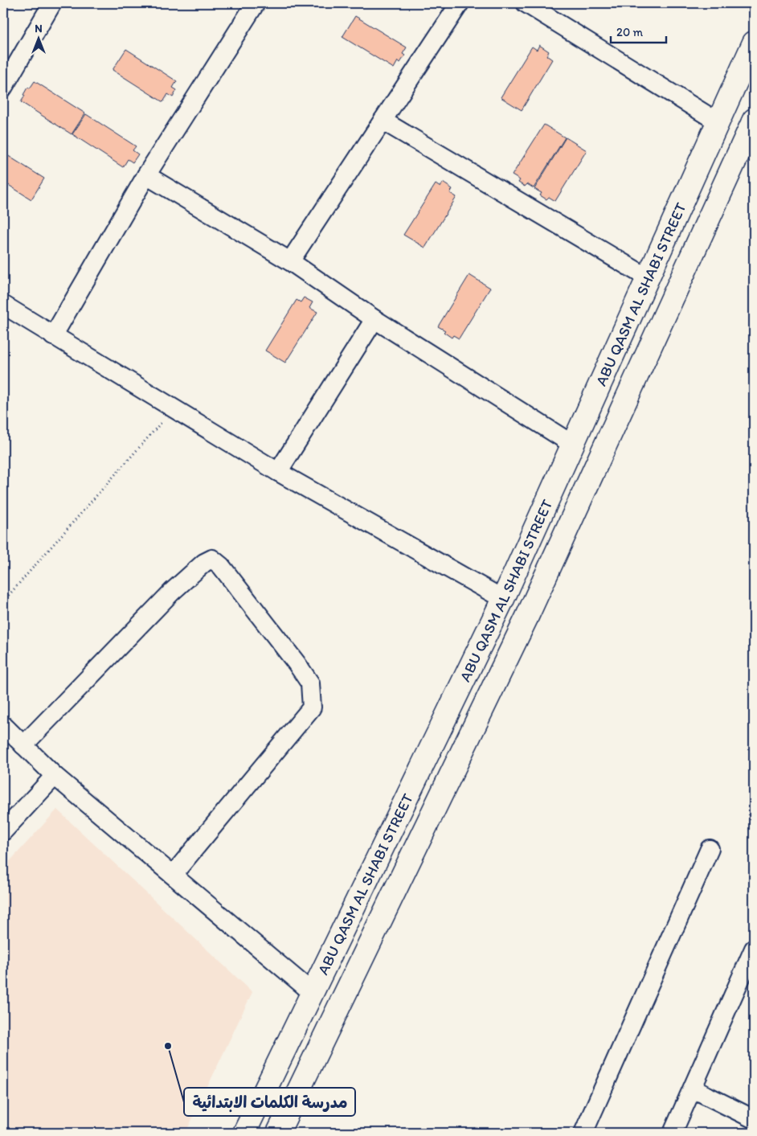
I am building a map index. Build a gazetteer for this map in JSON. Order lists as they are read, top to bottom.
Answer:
{
  "streets": {
    "street": ["ABU QASM AL SHABI STREET"]
  },
  "places": ["مدرسة الكلمات الابتدائية"],
  "scale_bar": "20 m",
  "north": "top"
}
